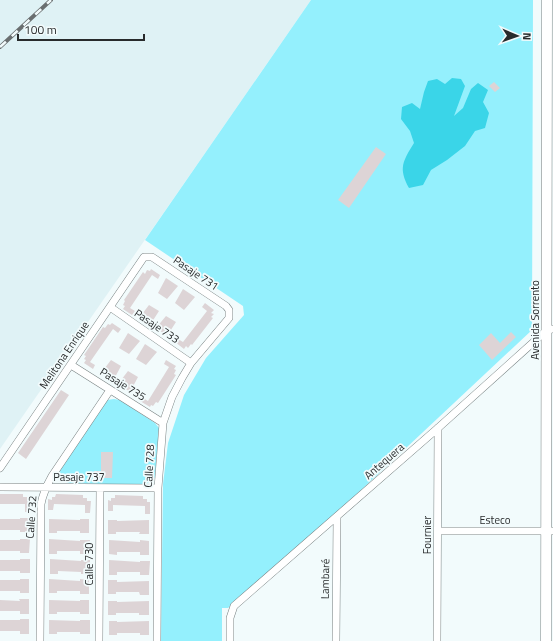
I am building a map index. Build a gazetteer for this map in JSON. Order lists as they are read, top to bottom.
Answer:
{
  "streets": {
    "main road": ["Avenida Sorrento"],
    "street": [
      "Pasaje 731",
      "Pasaje 733",
      "Melitona Enrique",
      "Pasaje 735",
      "Antequera",
      "Calle 728",
      "Pasaje 737",
      "Calle 732",
      "Esteco",
      "Fournier",
      "Calle 730",
      "Lambaré"
    ]
  },
  "crossings": [
    ["Pasaje 731", "Melitona Enrique"],
    ["Pasaje 731", "Calle 728"],
    ["Avenida Sorrento", "Antequera"],
    ["Avenida Sorrento", "Esteco"],
    ["Pasaje 733", "Melitona Enrique"],
    ["Pasaje 733", "Calle 728"],
    ["Melitona Enrique", "Pasaje 735"],
    ["Pasaje 735", "Calle 728"],
    ["Pasaje 735", "Calle 732"],
    ["Antequera", "Fournier"],
    ["Antequera", "Lambaré"],
    ["Calle 728", "Pasaje 737"],
    ["Pasaje 737", "Calle 732"],
    ["Pasaje 737", "Calle 730"],
    ["Esteco", "Fournier"]
  ],
  "scale_bar": "100 m",
  "north": "right"
}
